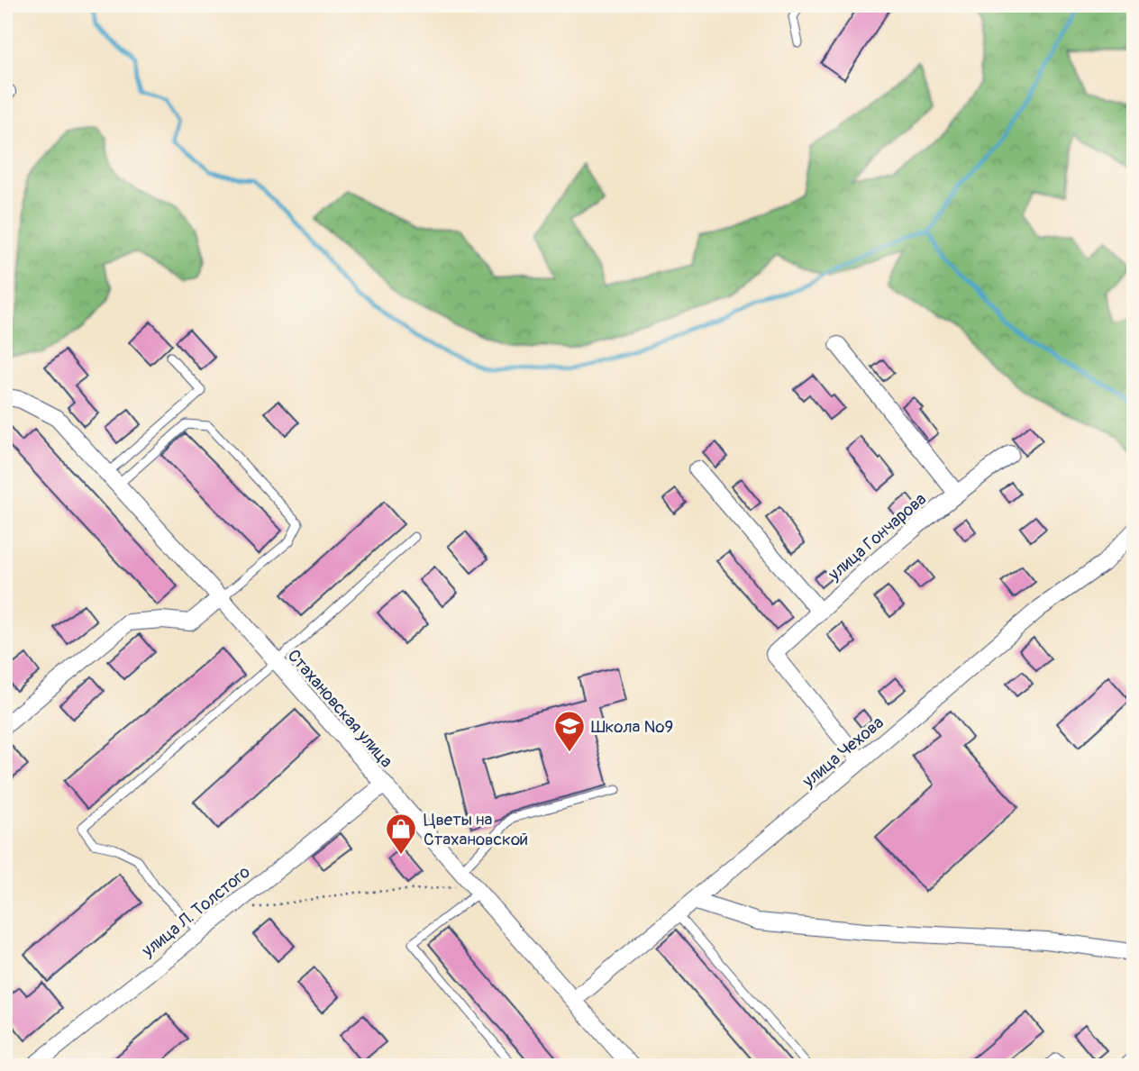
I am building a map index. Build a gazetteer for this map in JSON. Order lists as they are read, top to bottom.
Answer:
{
  "streets": {
    "street": [
      "улица Гончарова",
      "Стахановская улица",
      "улица Чехова",
      "улица Л. Толстого"
    ]
  },
  "crossings": [
    ["улица Гончарова", "улица Чехова"],
    ["Стахановская улица", "улица Чехова"],
    ["Стахановская улица", "улица Л. Толстого"]
  ],
  "places": {
    "school or university": ["Школа №9"],
    "shop": ["Цветы на Стахановской"]
  }
}
